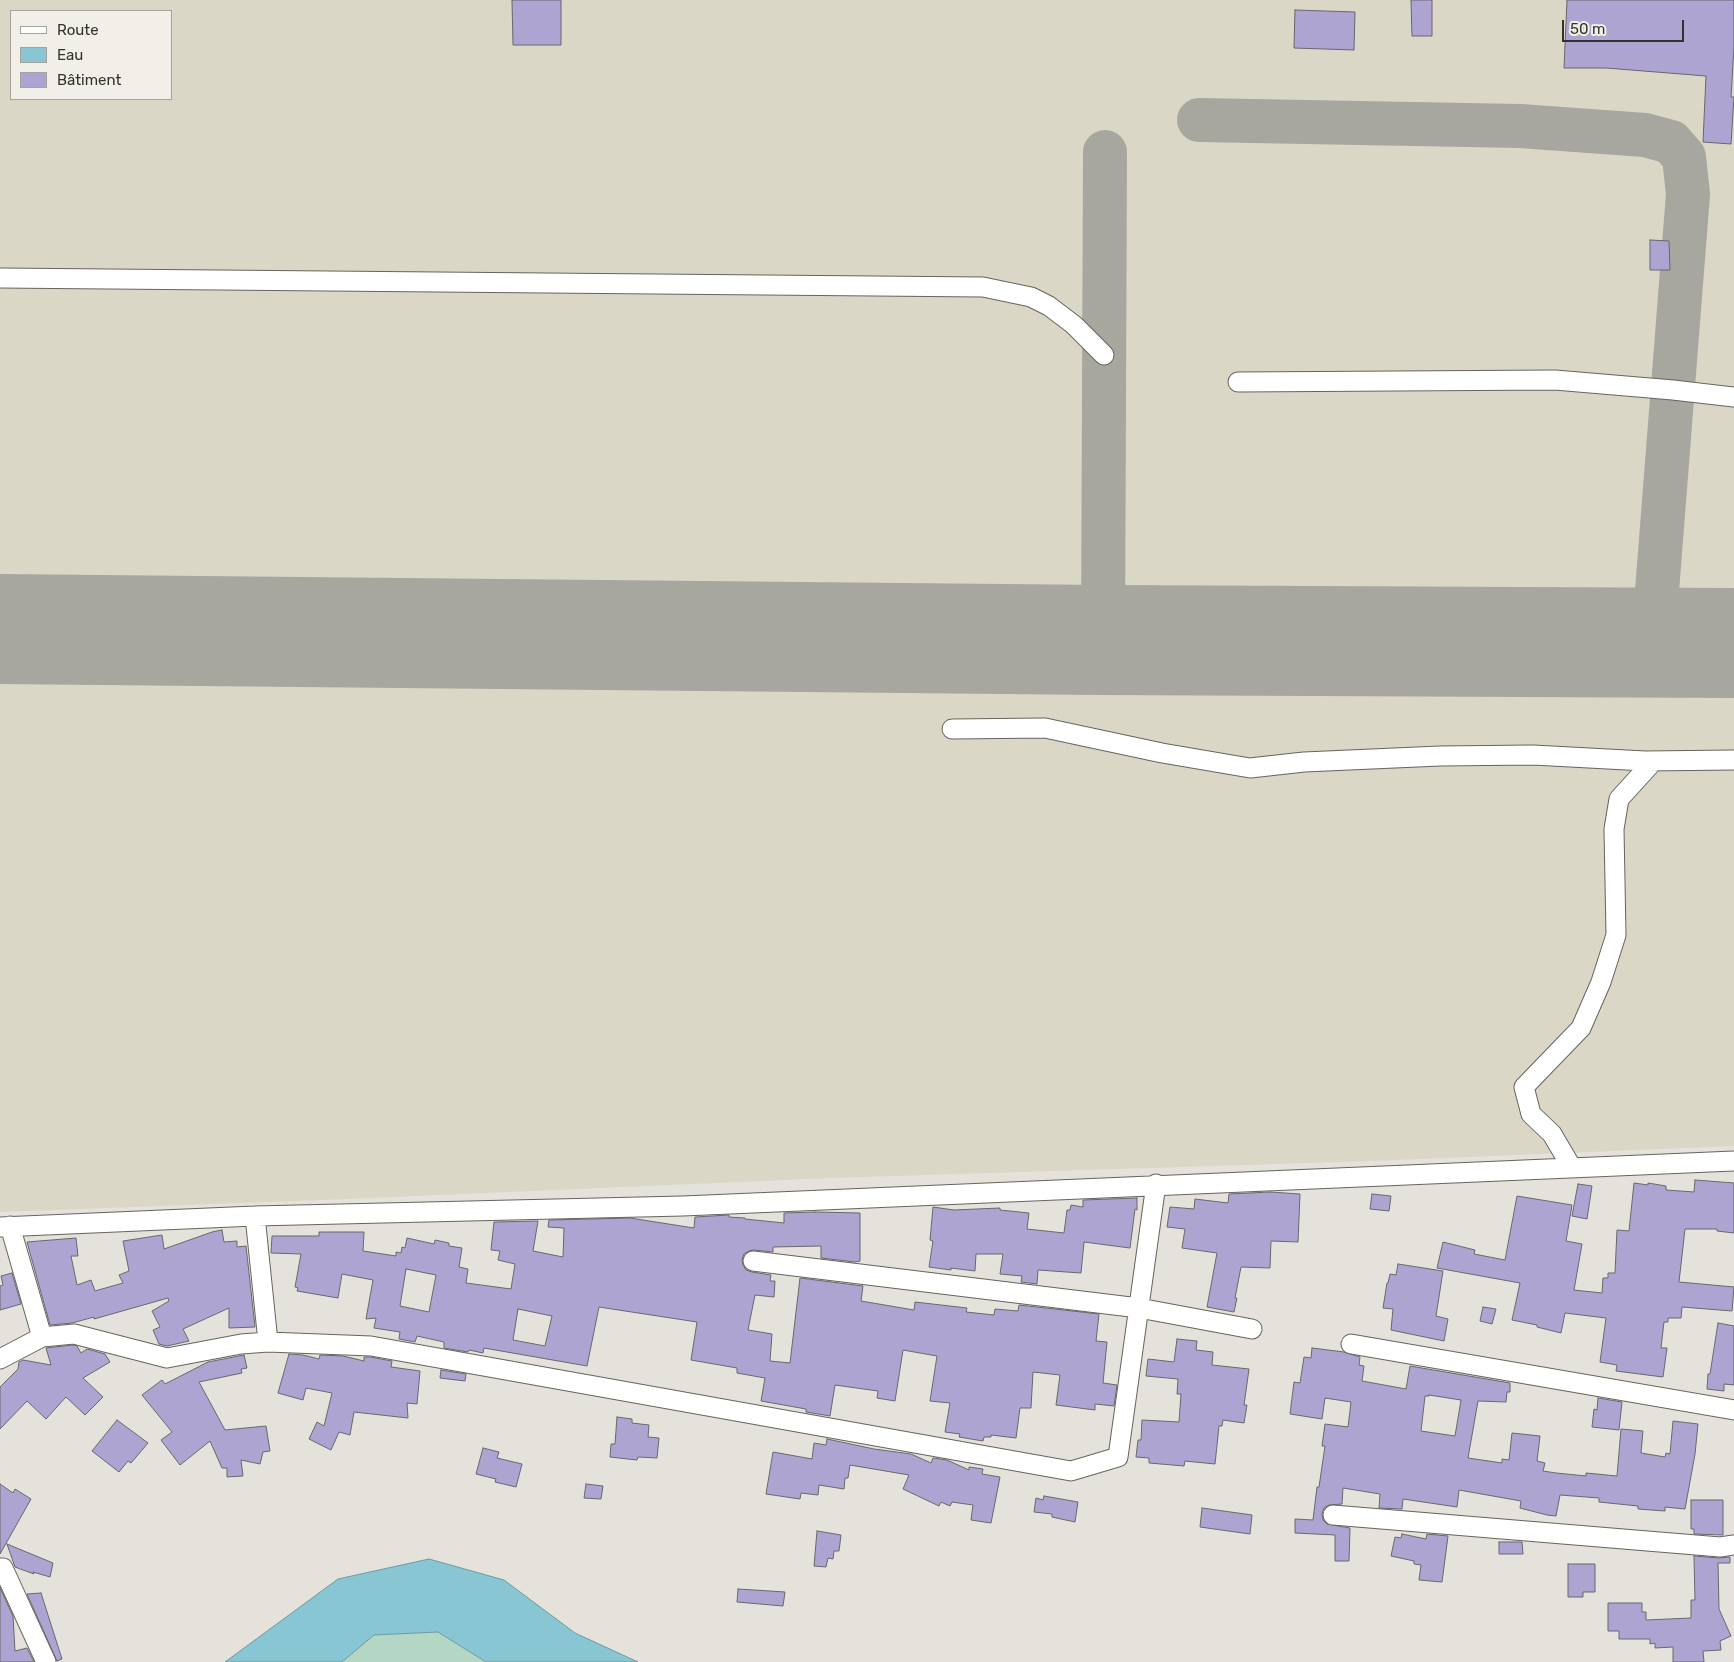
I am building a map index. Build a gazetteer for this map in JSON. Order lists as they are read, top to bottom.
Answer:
{
  "legend": ["Route", "Eau", "Bâtiment"],
  "scale_bar": "50 m"
}
